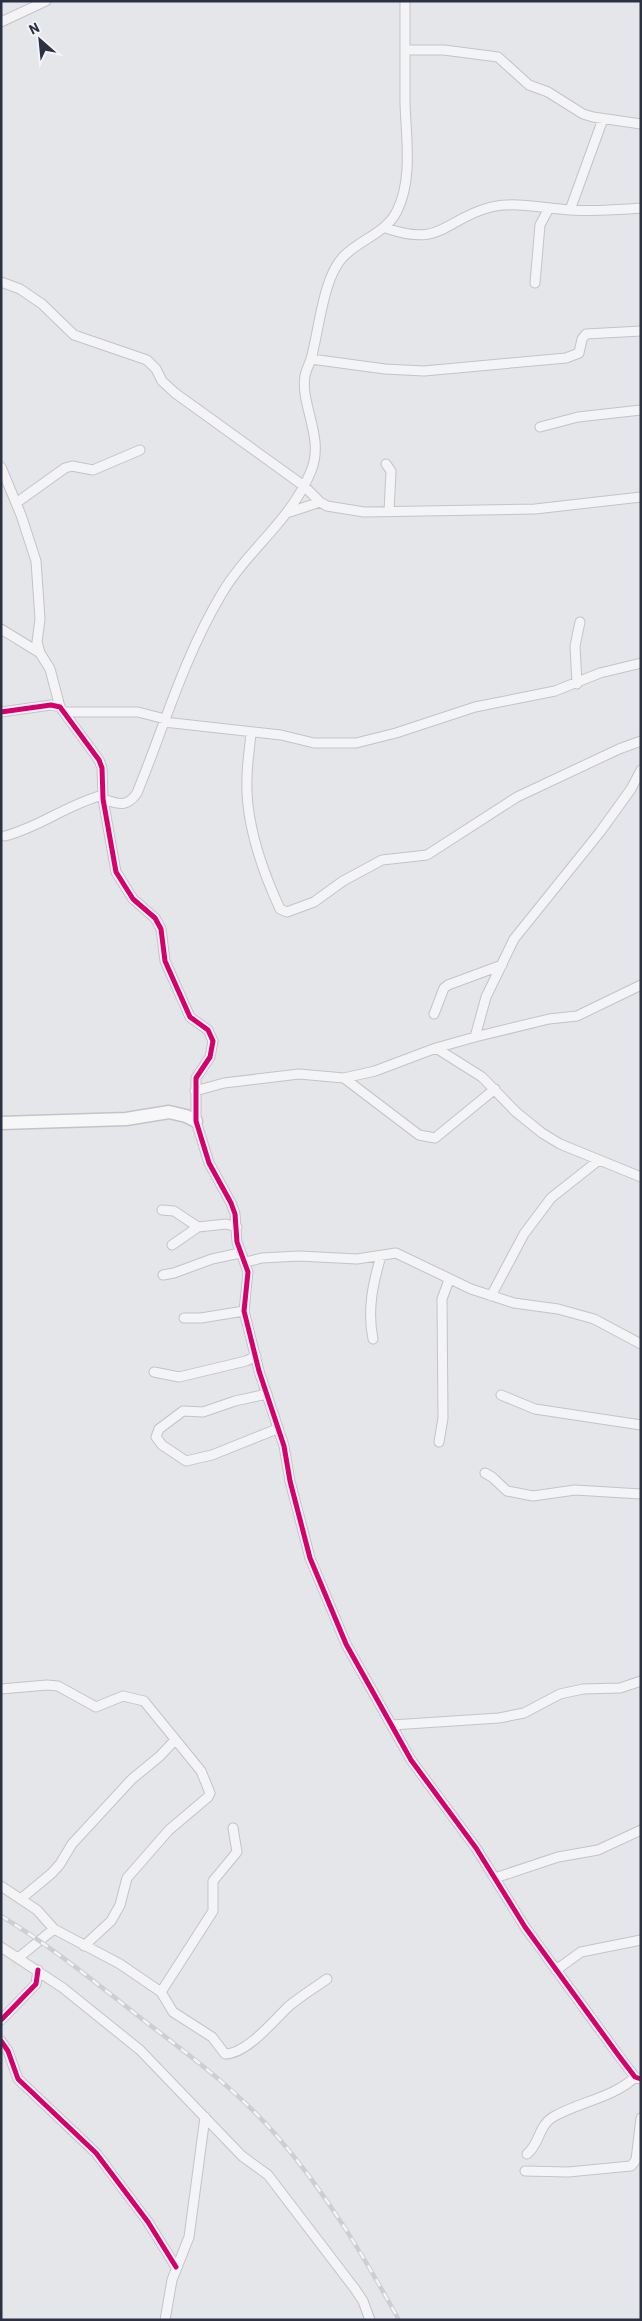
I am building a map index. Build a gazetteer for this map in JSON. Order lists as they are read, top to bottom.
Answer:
{
  "north": "top left"
}
